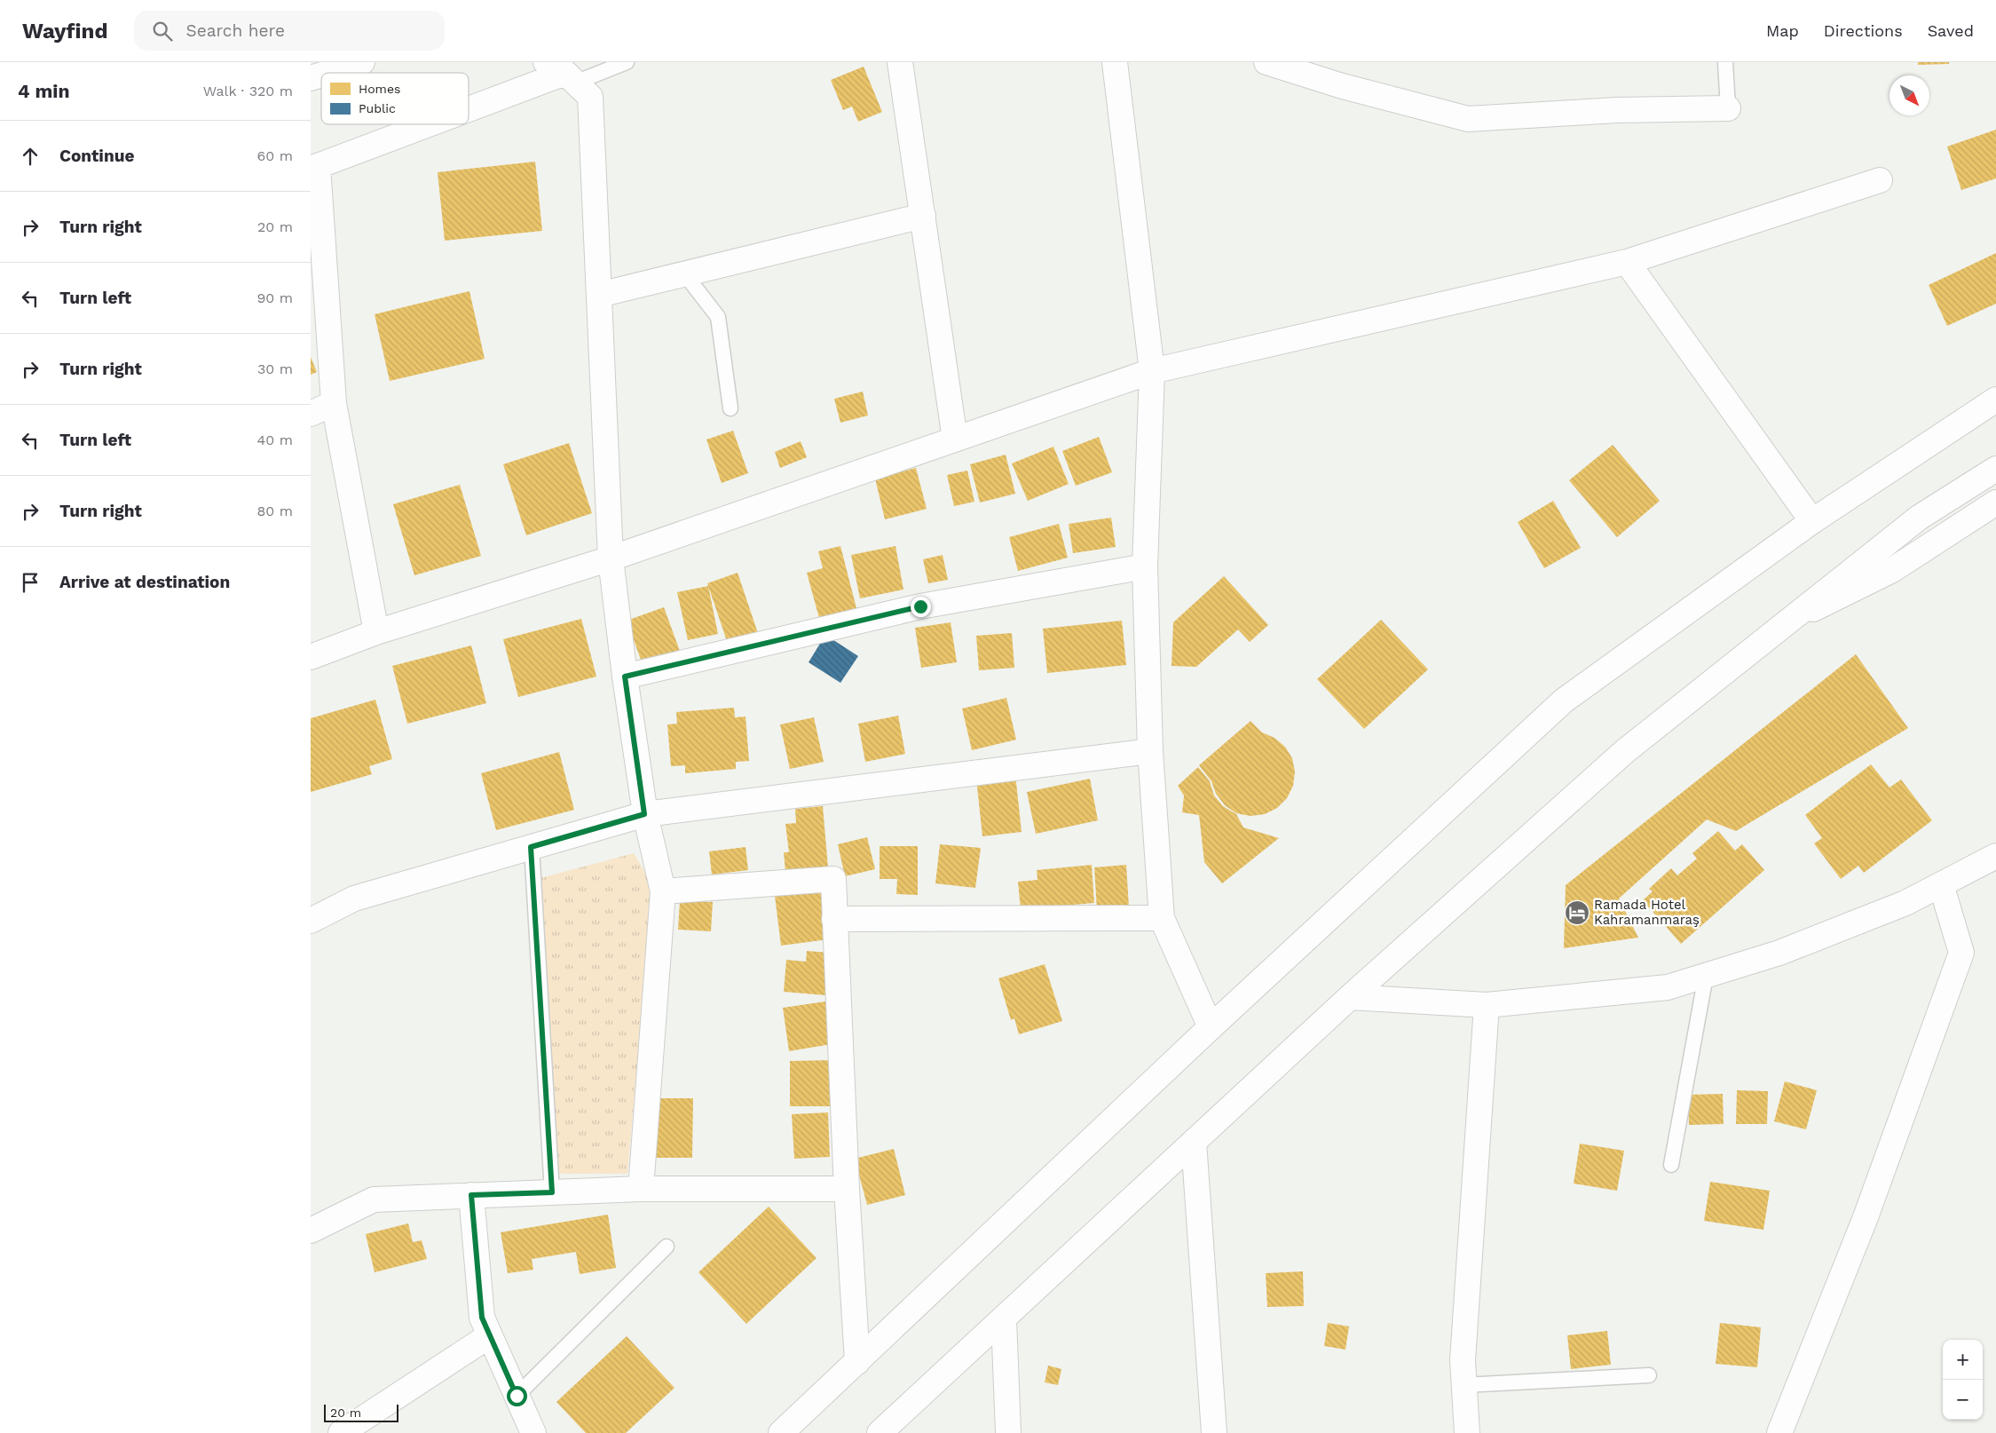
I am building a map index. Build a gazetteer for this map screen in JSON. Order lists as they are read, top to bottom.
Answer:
{
  "places": {
    "hotel": ["Ramada Hotel Kahramanmaraş"]
  },
  "legend": ["Homes", "Public"],
  "scale_bar": "20 m",
  "north": "bottom right",
  "page": {
    "header": "Wayfind",
    "search": "Search here",
    "nav": ["Map", "Directions", "Saved"],
    "heading": ["4 min", "Walk · 320 m"],
    "list": [
      ["Continue", "60 m"],
      ["Turn right", "20 m"],
      ["Turn left", "90 m"],
      ["Turn right", "30 m"],
      ["Turn left", "40 m"],
      ["Turn right", "80 m"],
      "Arrive at destination"
    ],
    "map_buttons": ["+", "−"],
    "scale": "20 m"
  }
}
